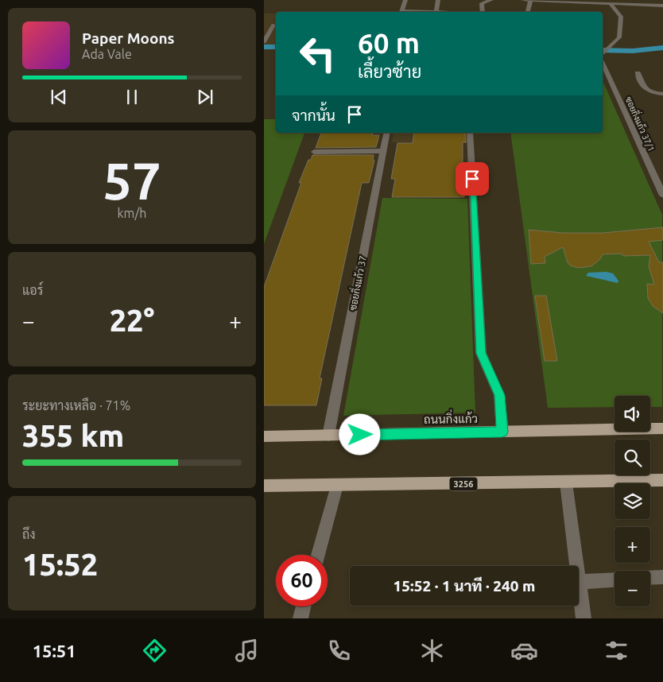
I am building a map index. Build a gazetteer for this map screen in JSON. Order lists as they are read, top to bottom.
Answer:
{
  "streets": {
    "main road": ["ถนนกิ่งแก้ว", "3256"],
    "street": ["ซอยกิ่งแก้ว 37/1", "ซอยกิ่งแก้ว 37"]
  },
  "crossings": [
    ["ซอยกิ่งแก้ว 37", "ถนนกิ่งแก้ว"]
  ],
  "page": {
    "turn": ["60 m", "เลี้ยวซ้าย"],
    "song": ["Paper Moons", "Ada Vale"],
    "then": "จากนั้น",
    "tile": [
      ["57", "km/h"],
      "แอร์",
      ["ระยะทางเหลือ · 71%", "355 km"],
      ["ถึง", "15:52"]
    ],
    "heat": ["−", "22°", "+"],
    "map_buttons": ["+", "−"],
    "limit": "60",
    "trip": "15:52 · 1 นาที · 240 m",
    "tabs": "15:51"
  }
}
